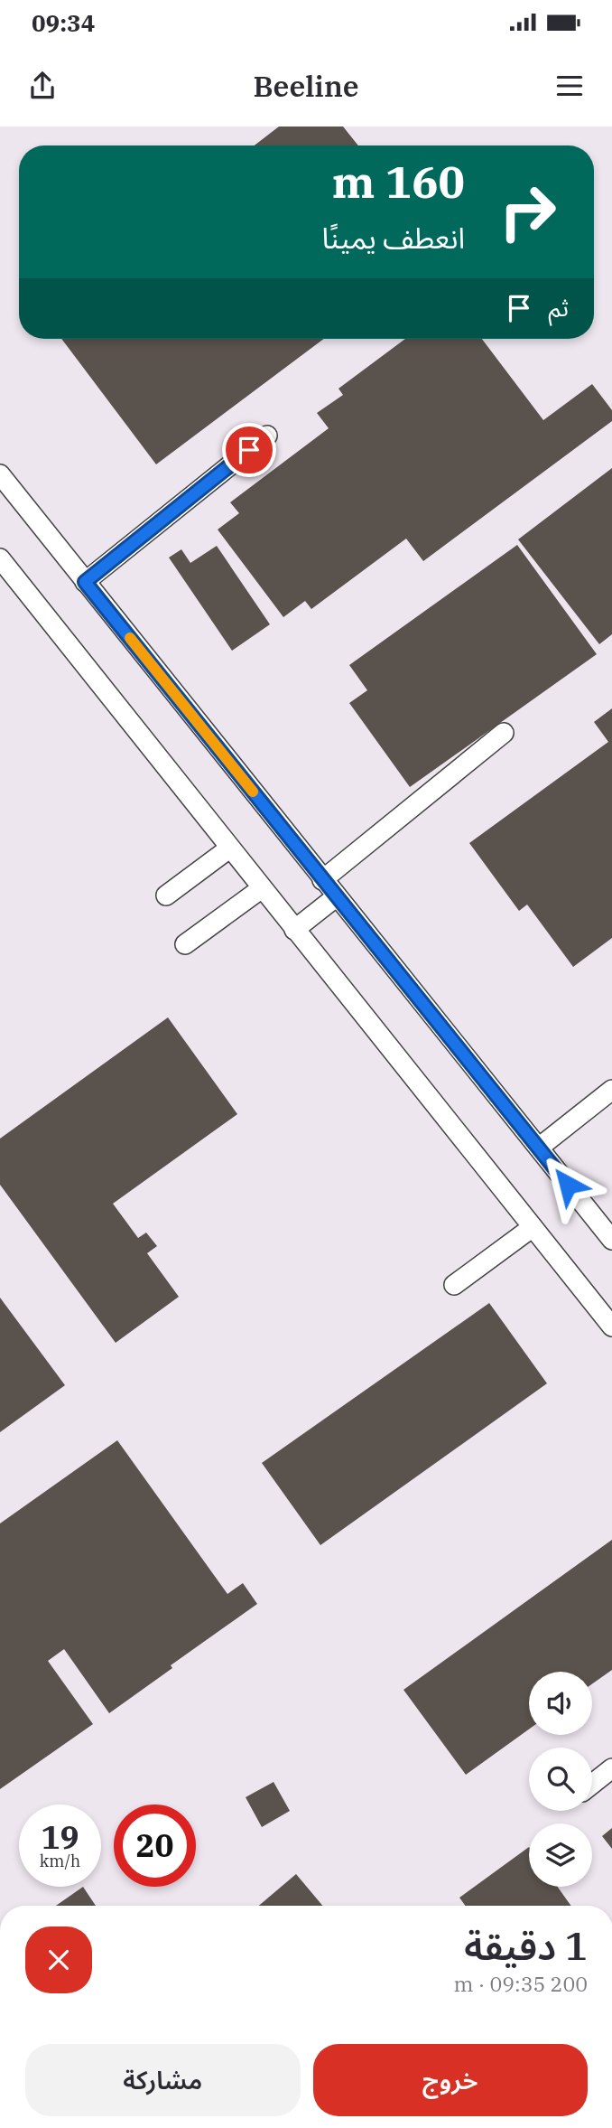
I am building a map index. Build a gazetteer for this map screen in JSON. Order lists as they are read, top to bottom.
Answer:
{
  "page": {
    "status": "09:34",
    "header": "Beeline",
    "turn": ["160 m", "انعطف يمينًا"],
    "then": "ثم",
    "speed": "19 km/h",
    "limit": "20",
    "heading": ["1 دقيقة", "200 m · 09:35"],
    "buttons": ["خروج", "مشاركة"]
  }
}
